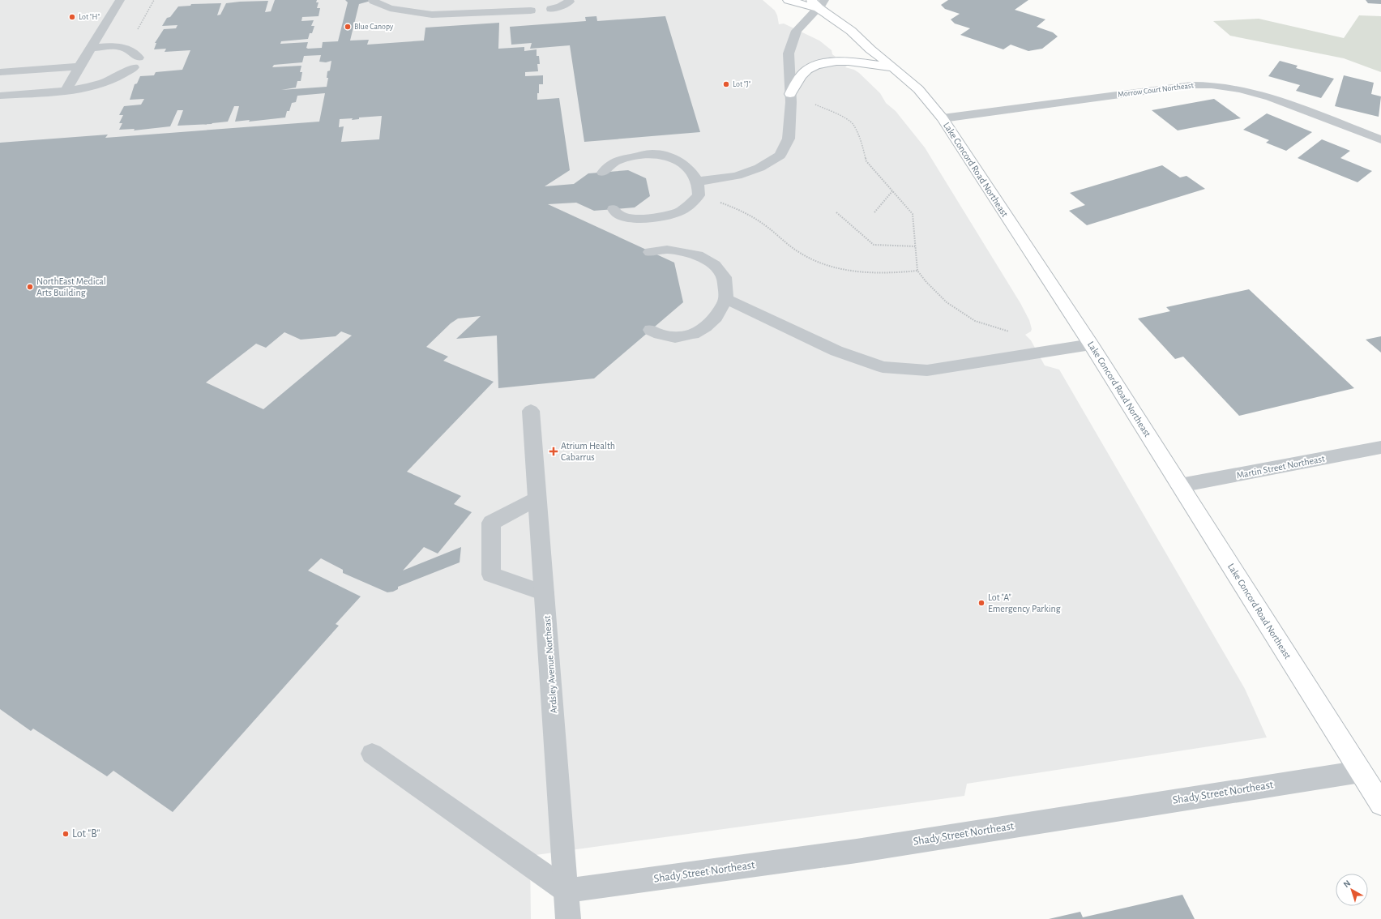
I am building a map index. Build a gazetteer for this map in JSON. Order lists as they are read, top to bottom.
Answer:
{
  "streets": {
    "main road": ["Lake Concord Road Northeast"],
    "street": [
      "Morrow Court Northeast",
      "Martin Street Northeast",
      "Ardsley Avenue Northeast",
      "Shady Street Northeast"
    ]
  },
  "crossings": [
    ["Morrow Court Northeast", "Lake Concord Road Northeast"],
    ["Lake Concord Road Northeast", "Martin Street Northeast"],
    ["Lake Concord Road Northeast", "Shady Street Northeast"],
    ["Ardsley Avenue Northeast", "Shady Street Northeast"]
  ],
  "places": {
    "other": [
      "Lot \"H\"",
      "Blue Canopy",
      "Lot \"J\"",
      "NorthEast Medical Arts Building",
      "Lot \"A\" Emergency Parking",
      "Lot \"B\""
    ],
    "health": ["Atrium Health Cabarrus"]
  },
  "north": "top left"
}
